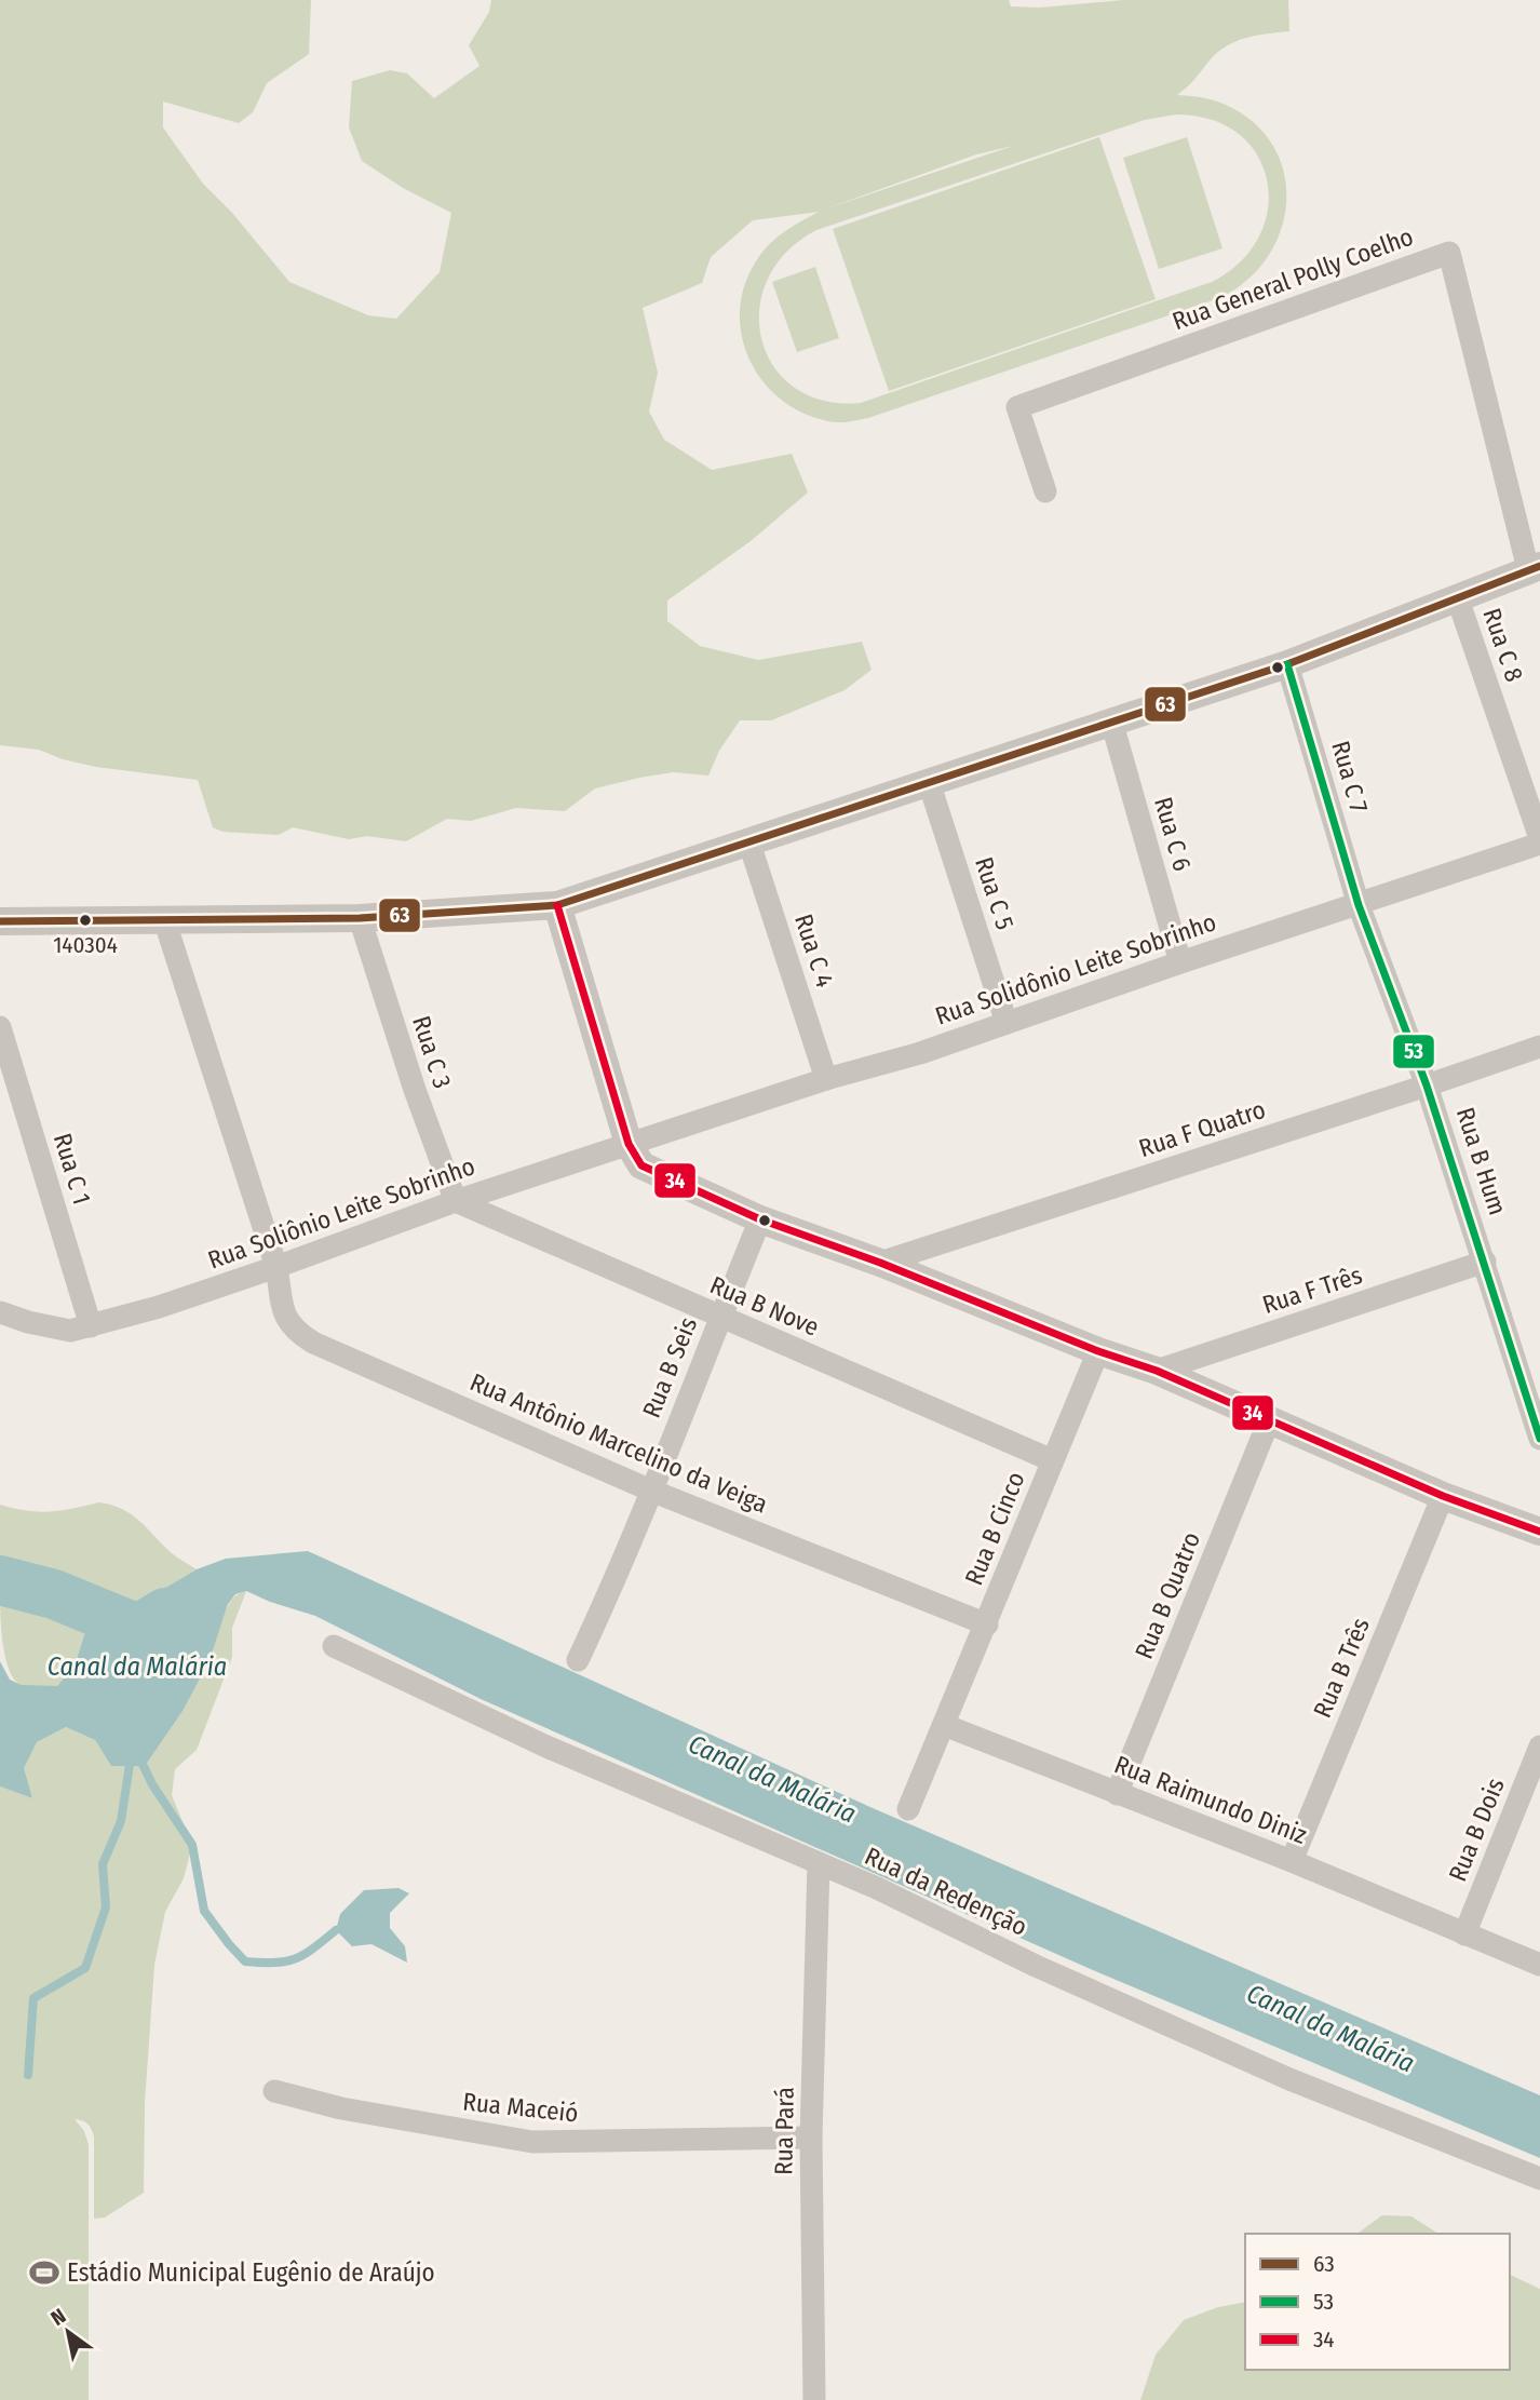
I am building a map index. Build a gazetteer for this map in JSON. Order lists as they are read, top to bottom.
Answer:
{
  "streets": {
    "street": [
      "Rua General Polly Coelho",
      "Rua C 8",
      "Rua C 7",
      "Rua C 6",
      "Rua C 5",
      "Rua C 4",
      "Rua Solidônio Leite Sobrinho",
      "Rua C 3",
      "Rua F Quatro",
      "Rua B Hum",
      "Rua C 1",
      "Rua Soliônio Leite Sobrinho",
      "Rua F Três",
      "Rua B Nove",
      "Rua B Seis",
      "Rua Antônio Marcelino da Veiga",
      "Rua B Cinco",
      "Rua B Quatro",
      "Rua B Três",
      "Rua Raimundo Diniz",
      "Rua B Dois",
      "Rua da Redenção",
      "Rua Maceió",
      "Rua Pará"
    ]
  },
  "crossings": [
    ["Rua C 7", "Rua Solidônio Leite Sobrinho"],
    ["Rua C 7", "Rua B Hum"],
    ["Rua C 6", "Rua Solidônio Leite Sobrinho"],
    ["Rua C 5", "Rua Solidônio Leite Sobrinho"],
    ["Rua C 4", "Rua Solidônio Leite Sobrinho"],
    ["Rua Solidônio Leite Sobrinho", "Rua B Hum"],
    ["Rua Solidônio Leite Sobrinho", "Rua Soliônio Leite Sobrinho"],
    ["Rua C 3", "Rua Soliônio Leite Sobrinho"],
    ["Rua C 3", "Rua B Nove"],
    ["Rua F Quatro", "Rua B Hum"],
    ["Rua B Hum", "Rua F Três"],
    ["Rua C 1", "Rua Soliônio Leite Sobrinho"],
    ["Rua Soliônio Leite Sobrinho", "Rua B Nove"],
    ["Rua Soliônio Leite Sobrinho", "Rua Antônio Marcelino da Veiga"],
    ["Rua B Nove", "Rua B Seis"],
    ["Rua B Nove", "Rua B Cinco"],
    ["Rua B Seis", "Rua Antônio Marcelino da Veiga"],
    ["Rua Antônio Marcelino da Veiga", "Rua B Cinco"],
    ["Rua B Cinco", "Rua Raimundo Diniz"],
    ["Rua B Quatro", "Rua Raimundo Diniz"],
    ["Rua B Três", "Rua Raimundo Diniz"],
    ["Rua Raimundo Diniz", "Rua B Dois"],
    ["Rua da Redenção", "Rua Pará"],
    ["Rua Maceió", "Rua Pará"]
  ],
  "water": ["Canal da Malária"],
  "places": {
    "other": ["140304"],
    "sports": ["Estádio Municipal Eugênio de Araújo"]
  },
  "lines": ["transit line 63", "transit line 53", "transit line 34"],
  "legend": ["63", "53", "34"],
  "north": "top left"
}
